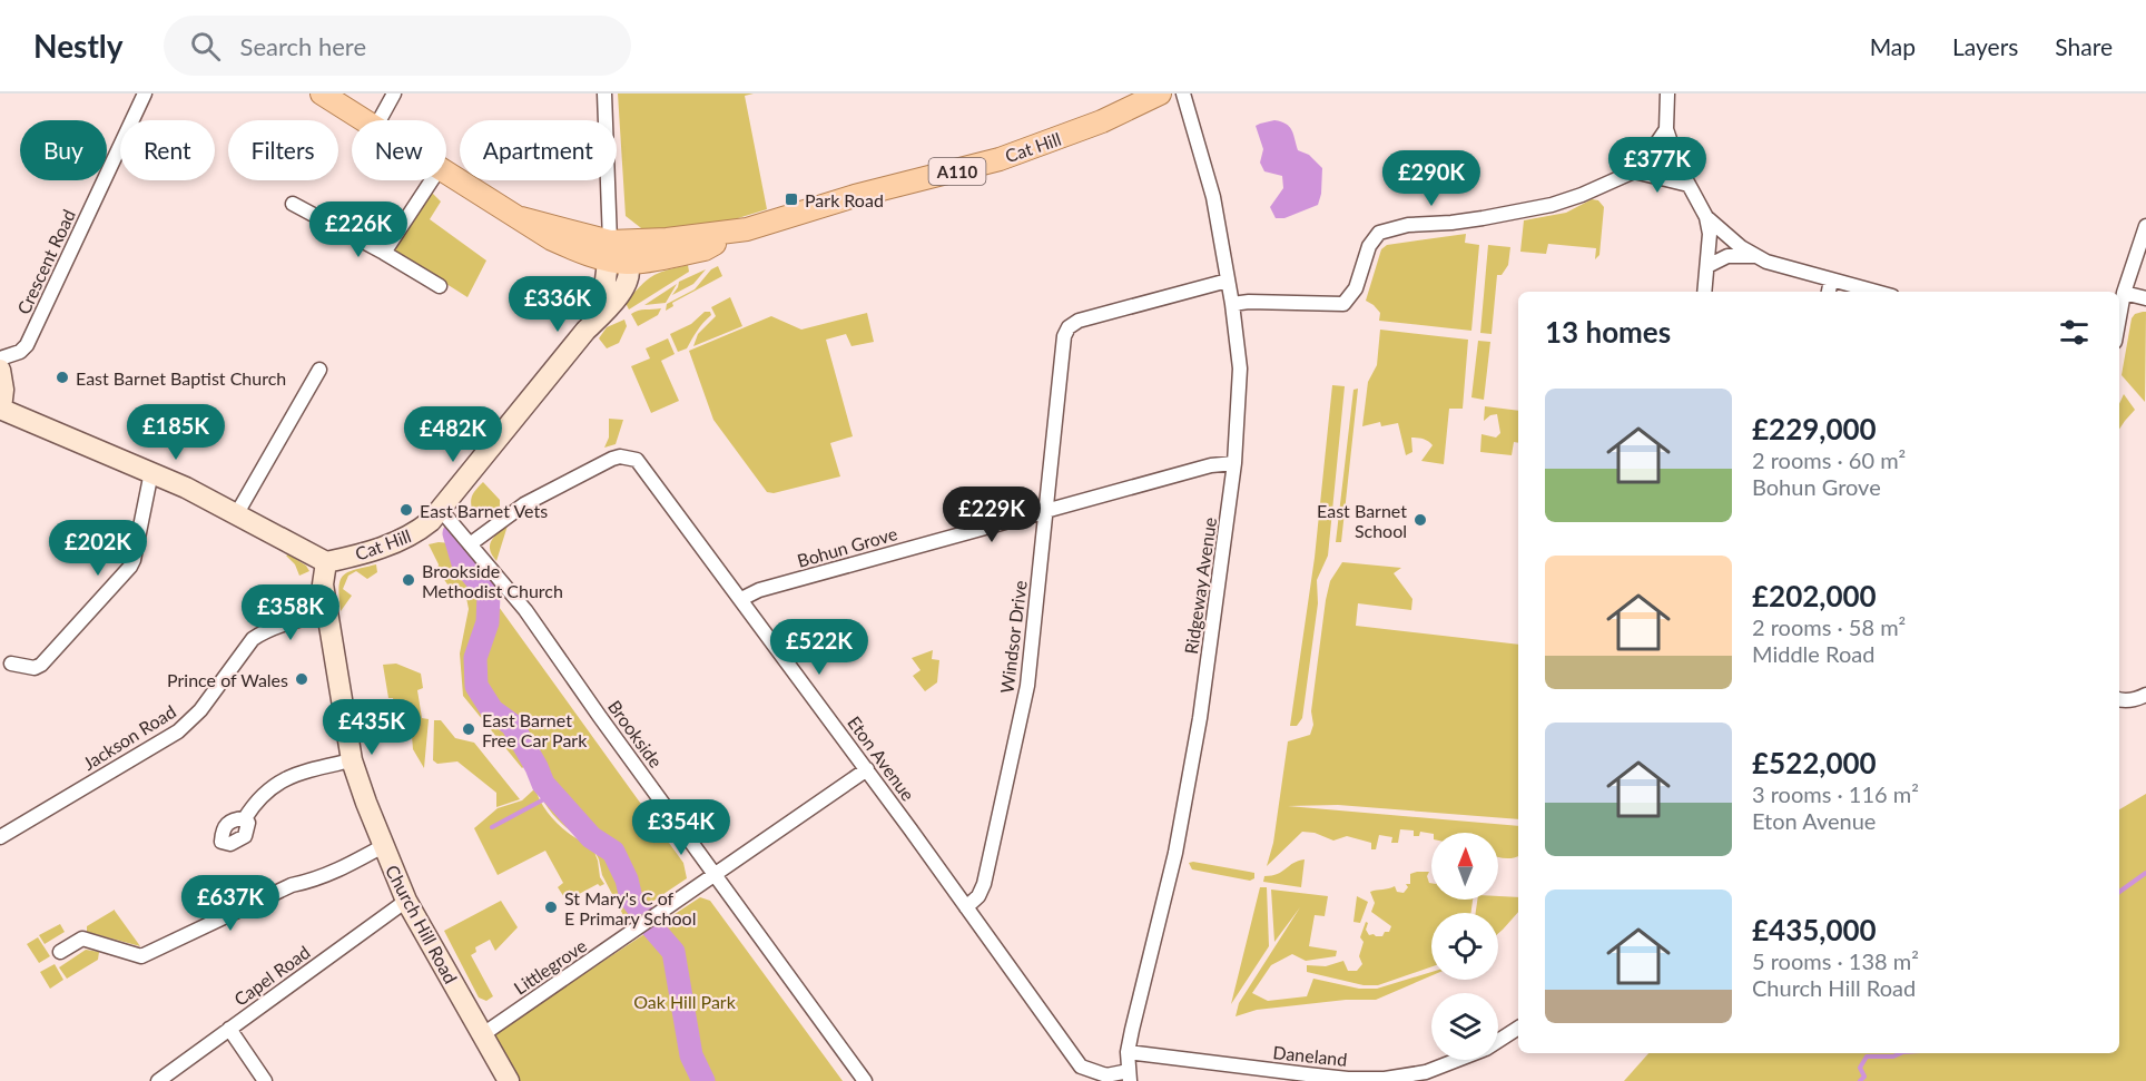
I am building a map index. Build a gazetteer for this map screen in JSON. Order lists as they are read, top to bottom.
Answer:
{
  "streets": {
    "main road": ["Cat Hill", "A110", "Church Hill Road"],
    "street": [
      "Crescent Road",
      "Bohun Grove",
      "Ridgeway Avenue",
      "Windsor Drive",
      "Brookside",
      "Jackson Road",
      "Eton Avenue",
      "Littlegrove",
      "Capel Road",
      "Daneland"
    ]
  },
  "crossings": [
    ["Cat Hill", "A110"],
    ["Cat Hill", "Brookside"],
    ["Cat Hill", "Church Hill Road"],
    ["Bohun Grove", "Ridgeway Avenue"],
    ["Bohun Grove", "Windsor Drive"],
    ["Bohun Grove", "Eton Avenue"],
    ["Ridgeway Avenue", "Windsor Drive"],
    ["Ridgeway Avenue", "Eton Avenue"],
    ["Ridgeway Avenue", "Daneland"],
    ["Windsor Drive", "Eton Avenue"],
    ["Brookside", "Eton Avenue"],
    ["Brookside", "Littlegrove"],
    ["Jackson Road", "Church Hill Road"],
    ["Eton Avenue", "Littlegrove"],
    ["Church Hill Road", "Littlegrove"],
    ["Church Hill Road", "Capel Road"]
  ],
  "parks": ["Oak Hill Park"],
  "places": {
    "transit": ["Park Road"],
    "other": [
      "East Barnet Baptist Church",
      "East Barnet Vets",
      "East Barnet School",
      "Brookside Methodist Church",
      "Prince of Wales",
      "East Barnet Free Car Park",
      "St Mary's C of E Primary School"
    ]
  },
  "north": "top",
  "page": {
    "header": "Nestly",
    "search": "Search here",
    "nav": ["Map", "Layers", "Share"],
    "chip": [
      "Buy",
      "Rent",
      "Filters",
      "New",
      "Apartment"
    ],
    "price": [
      "£377K",
      "£290K",
      "£226K",
      "£336K",
      "£185K",
      "£482K",
      "£229K",
      "£202K",
      "£358K",
      "£522K",
      "£435K",
      "£354K",
      "£637K"
    ],
    "heading": "13 homes",
    "list": [
      {
        "name": "£229,000",
        "note": "2 rooms · 60 m² · Bohun Grove"
      },
      {
        "name": "£202,000",
        "note": "2 rooms · 58 m² · Middle Road"
      },
      {
        "name": "£522,000",
        "note": "3 rooms · 116 m² · Eton Avenue"
      },
      {
        "name": "£435,000",
        "note": "5 rooms · 138 m² · Church Hill Road"
      }
    ]
  }
}
